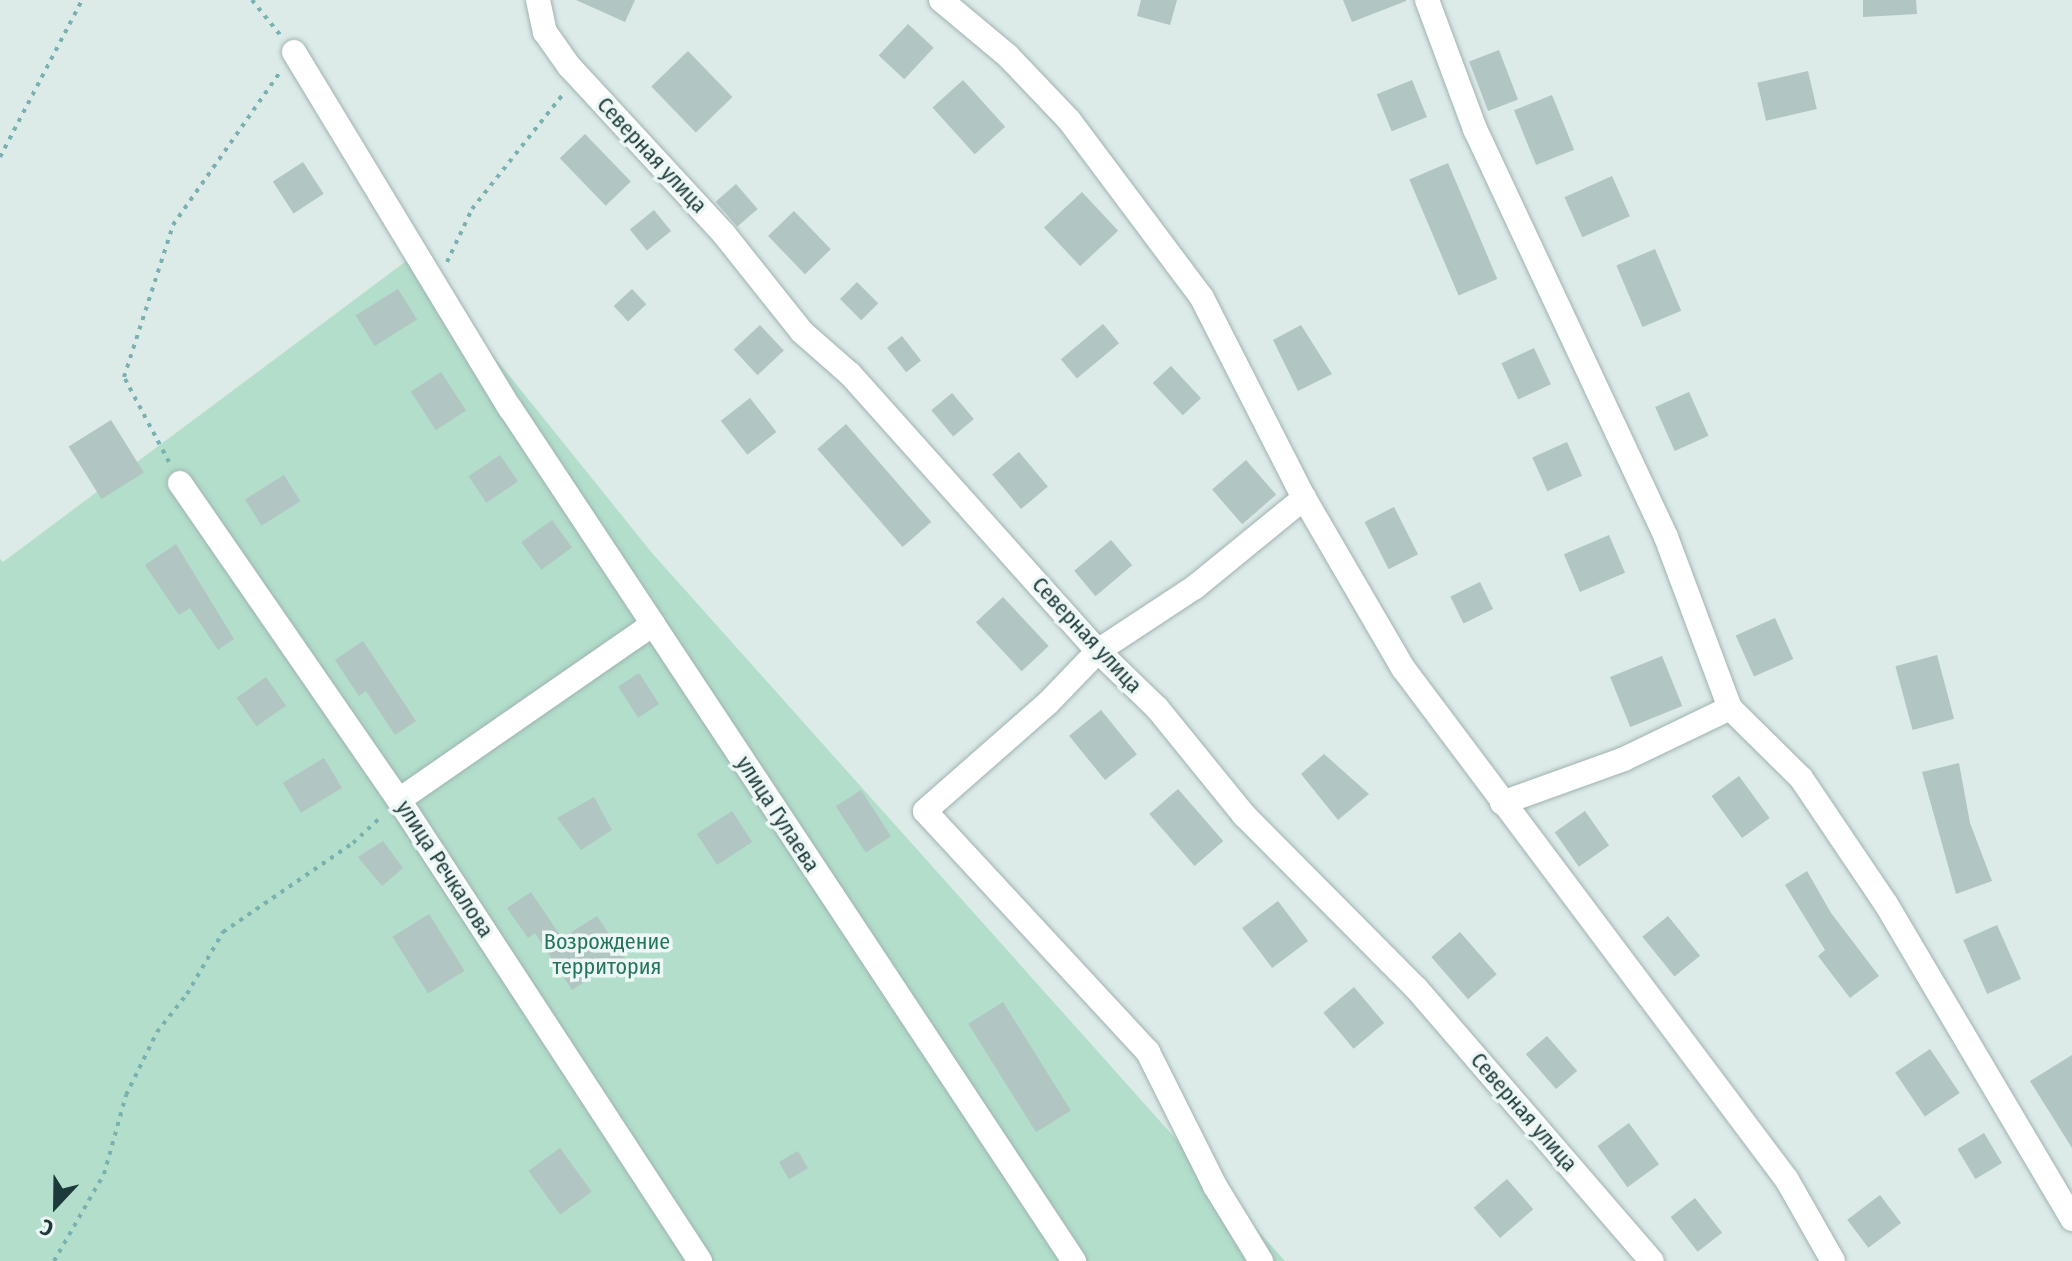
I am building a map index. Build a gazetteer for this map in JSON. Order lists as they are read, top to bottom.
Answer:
{
  "streets": {
    "street": ["Северная улица", "улица Гулаева", "улица Речкалова"]
  },
  "parks": ["Возрождение территория"],
  "north": "bottom"
}
